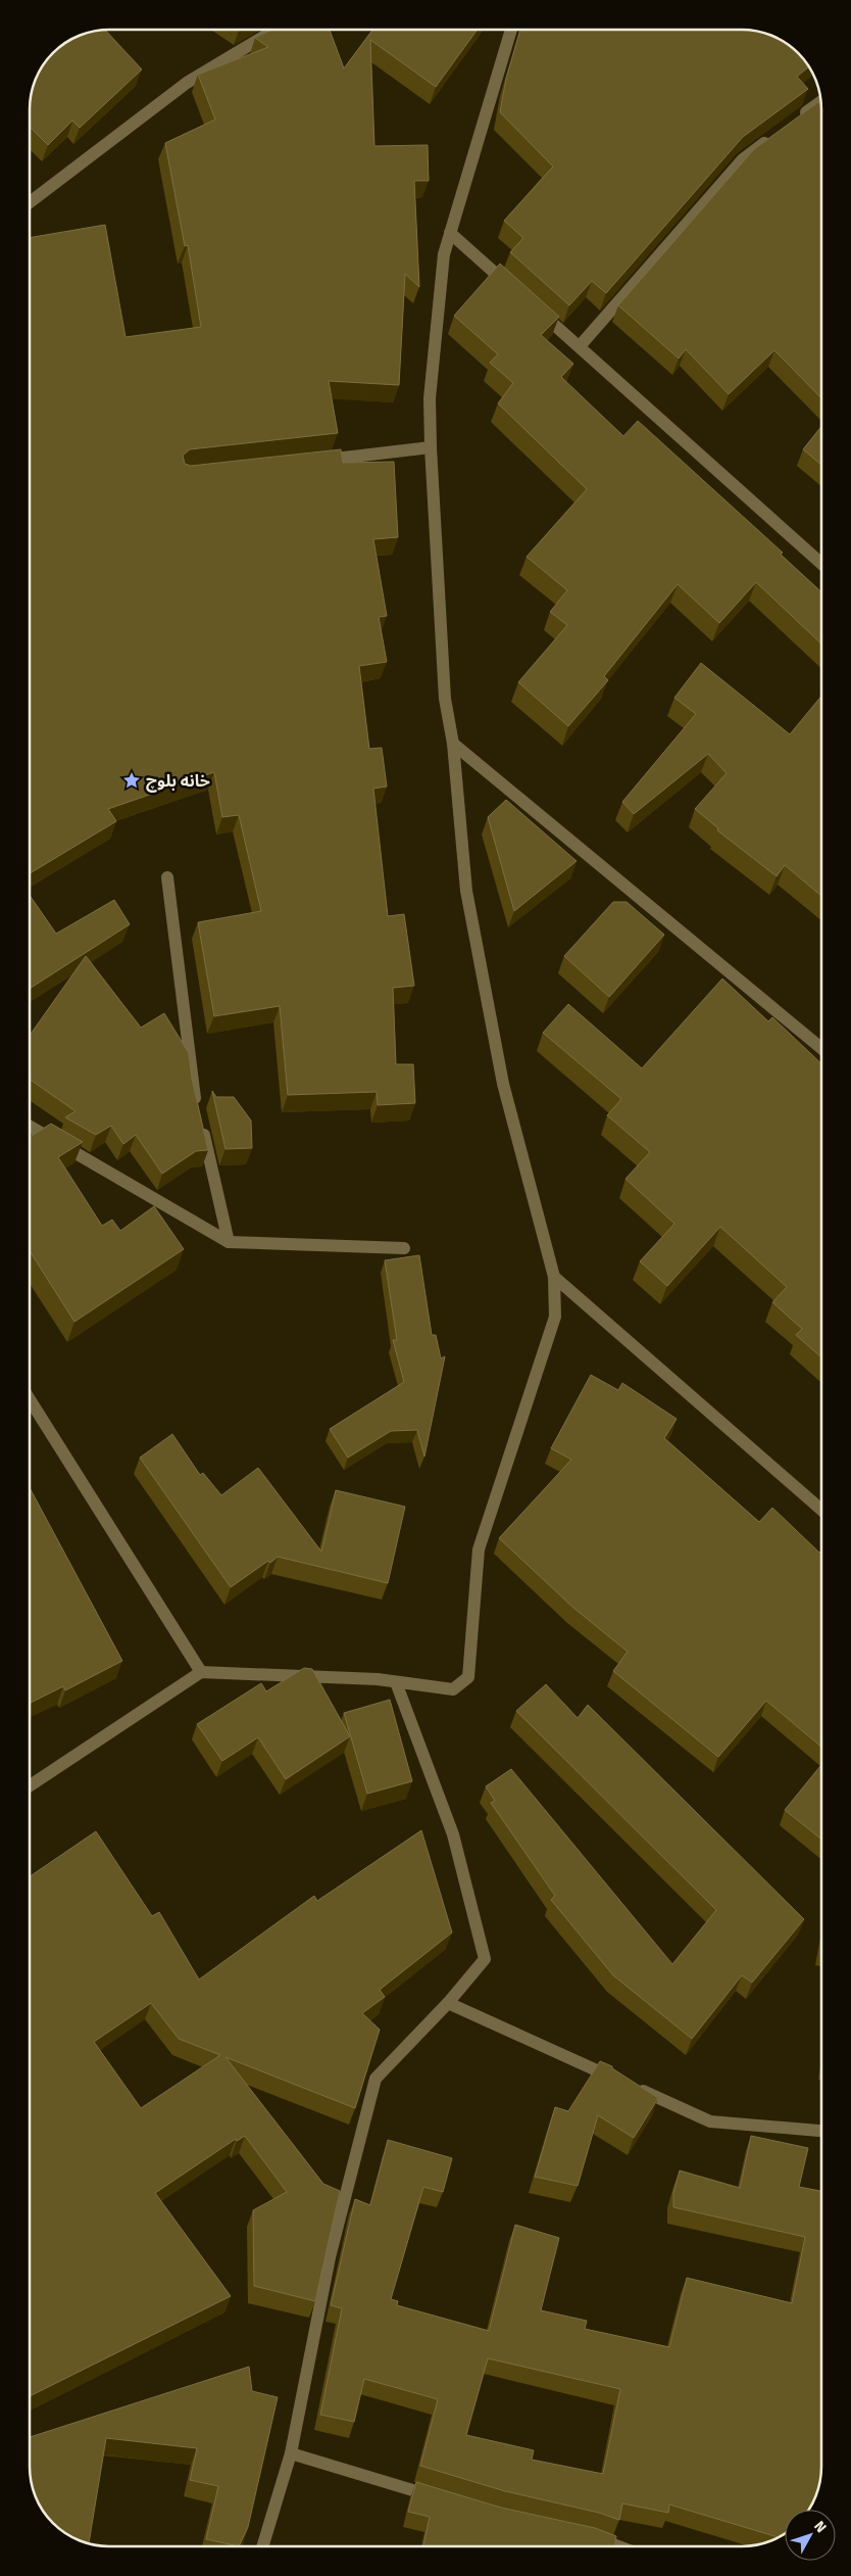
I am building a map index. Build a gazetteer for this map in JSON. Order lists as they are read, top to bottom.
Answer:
{
  "places": {
    "place": ["خانه بلوچ"]
  },
  "north": "top right"
}
